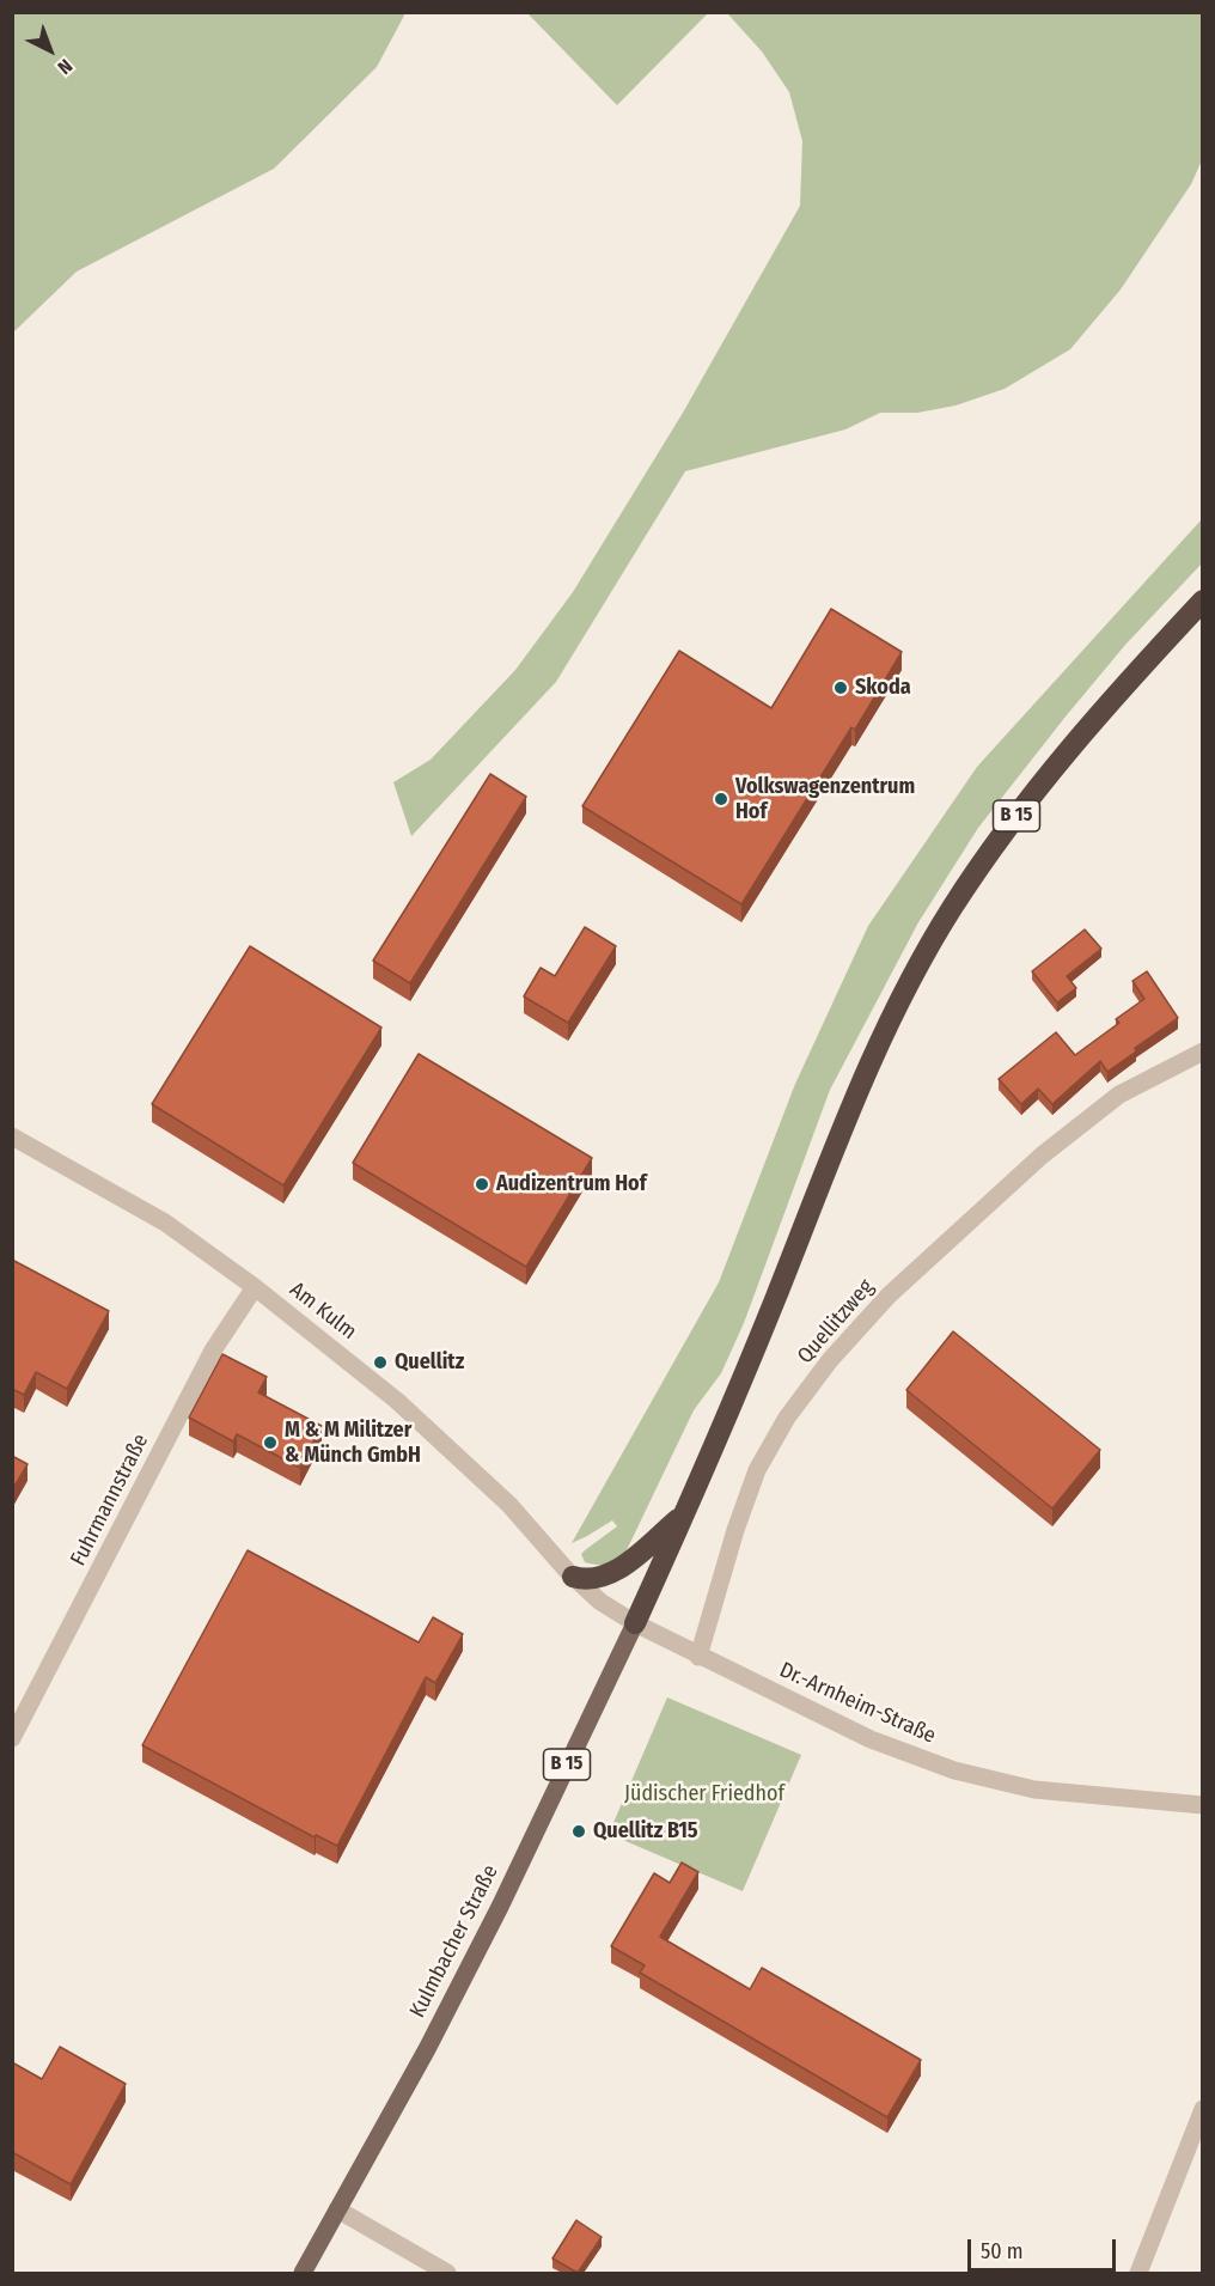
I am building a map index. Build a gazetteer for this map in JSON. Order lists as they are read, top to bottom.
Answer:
{
  "streets": {
    "highway": ["B 15"],
    "main road": ["Kulmbacher Straße"],
    "street": [
      "Am Kulm",
      "Quellitzweg",
      "Fuhrmannstraße",
      "Dr.-Arnheim-Straße"
    ]
  },
  "crossings": [
    ["B 15", "Am Kulm"],
    ["B 15", "Dr.-Arnheim-Straße"],
    ["B 15", "Kulmbacher Straße"],
    ["Am Kulm", "Fuhrmannstraße"],
    ["Am Kulm", "Dr.-Arnheim-Straße"],
    ["Am Kulm", "Kulmbacher Straße"],
    ["Quellitzweg", "Dr.-Arnheim-Straße"],
    ["Dr.-Arnheim-Straße", "Kulmbacher Straße"]
  ],
  "parks": ["Jüdischer Friedhof"],
  "places": [
    "Skoda",
    "Volkswagenzentrum Hof",
    "Audizentrum Hof",
    "Quellitz",
    "M & M Militzer & Münch GmbH",
    "Quellitz B15"
  ],
  "scale_bar": "50 m",
  "north": "bottom right"
}
